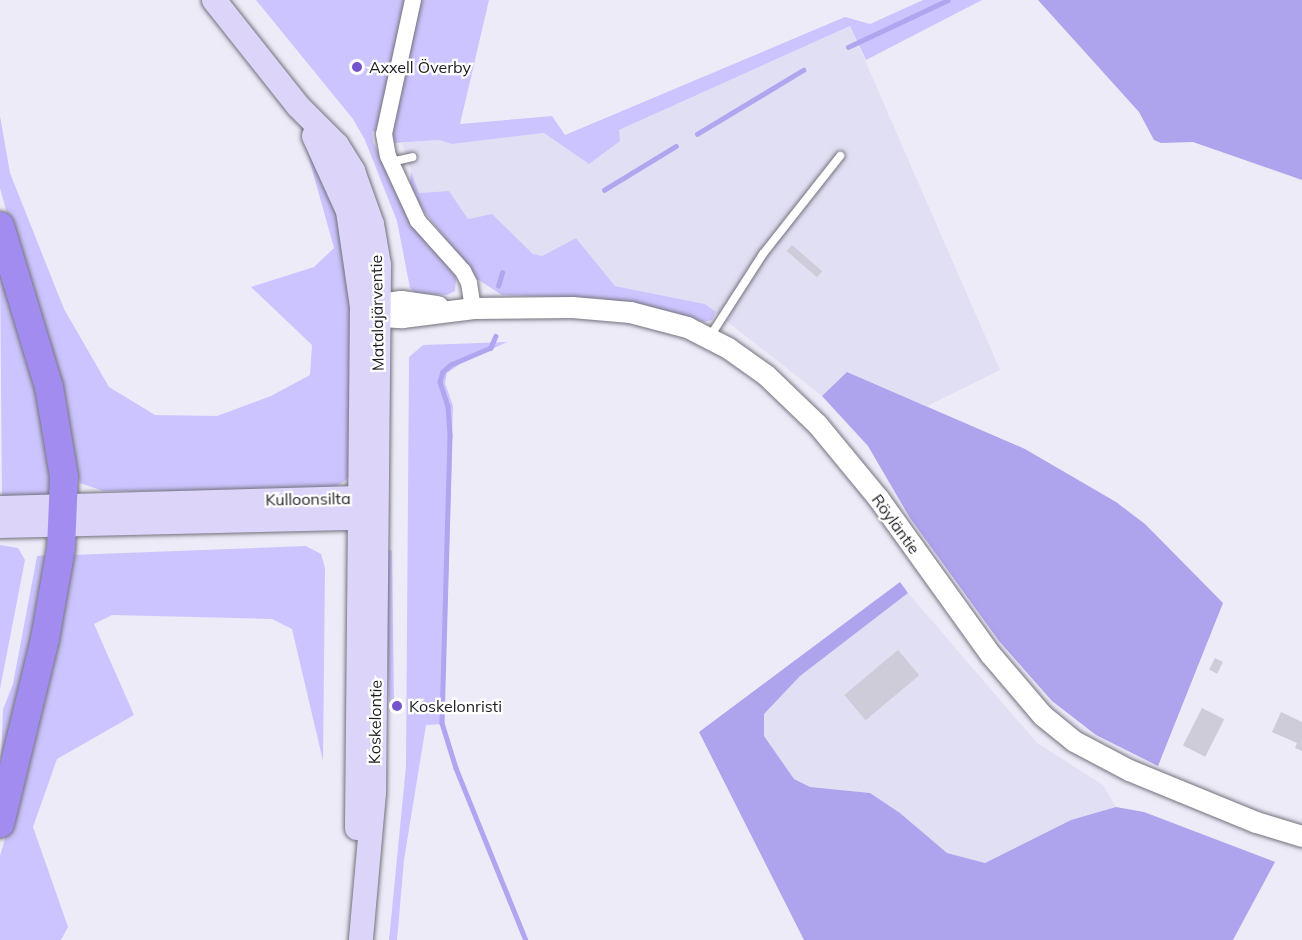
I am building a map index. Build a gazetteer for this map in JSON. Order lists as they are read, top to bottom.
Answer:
{
  "streets": {
    "main road": ["Matalajärventie", "Kulloonsilta", "Koskelontie"],
    "street": ["Röyläntie"]
  },
  "crossings": [
    ["Matalajärventie", "Kulloonsilta"],
    ["Matalajärventie", "Röyläntie"],
    ["Matalajärventie", "Koskelontie"],
    ["Kulloonsilta", "Koskelontie"]
  ],
  "places": ["Axxell Överby", "Koskelonristi"]
}
